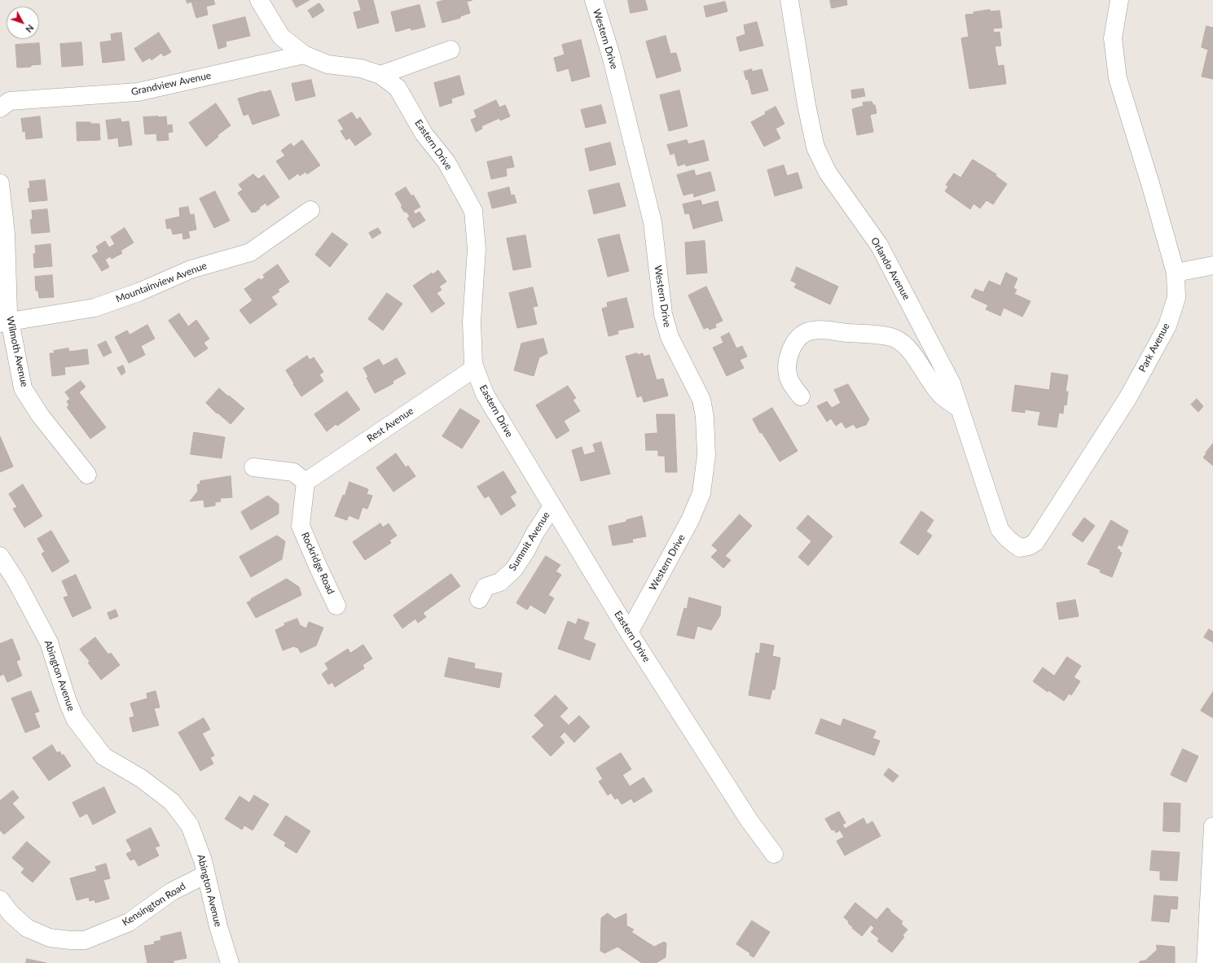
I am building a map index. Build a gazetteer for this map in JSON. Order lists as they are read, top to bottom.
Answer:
{
  "streets": {
    "street": [
      "Western Drive",
      "Grandview Avenue",
      "Eastern Drive",
      "Orlando Avenue",
      "Mountainview Avenue",
      "Park Avenue",
      "Wilmoth Avenue",
      "Rest Avenue",
      "Summit Avenue",
      "Rockridge Road",
      "Abington Avenue",
      "Kensington Road"
    ]
  },
  "crossings": [
    ["Western Drive", "Eastern Drive"],
    ["Grandview Avenue", "Eastern Drive"],
    ["Eastern Drive", "Rest Avenue"],
    ["Eastern Drive", "Summit Avenue"],
    ["Orlando Avenue", "Park Avenue"],
    ["Mountainview Avenue", "Wilmoth Avenue"],
    ["Rest Avenue", "Rockridge Road"],
    ["Abington Avenue", "Kensington Road"]
  ],
  "north": "bottom right"
}
